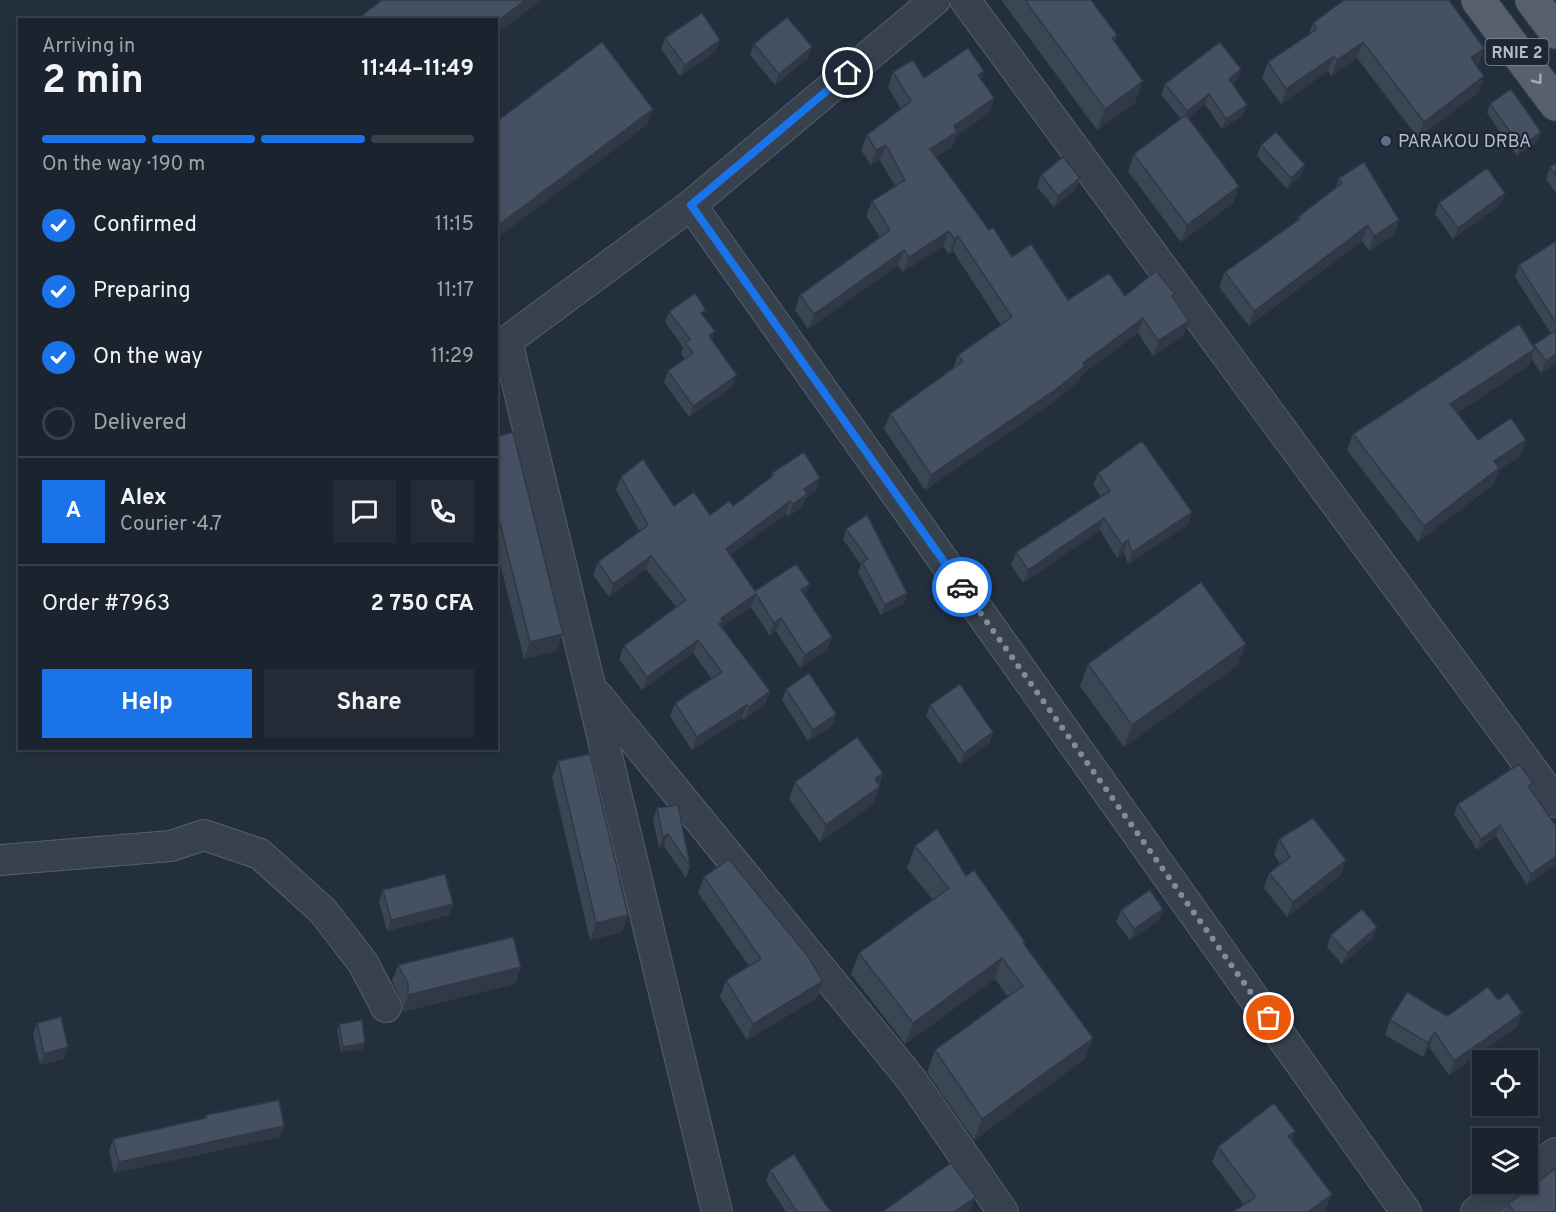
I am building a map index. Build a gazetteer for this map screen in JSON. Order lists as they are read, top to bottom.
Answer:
{
  "streets": {
    "main road": ["RNIE 2"]
  },
  "places": ["PARAKOU DRBA"],
  "page": {
    "heading": ["2 min", "Arriving in", "11:44–11:49"],
    "panel": [
      "Alex",
      "Courier · 4.7",
      "Order #7963",
      "2 750 CFA"
    ],
    "bar": "On the way · 190 m",
    "list": [
      ["Confirmed", "11:15"],
      ["Preparing", "11:17"],
      ["On the way", "11:29"],
      "Delivered"
    ],
    "round": "A",
    "buttons": ["Help", "Share"]
  }
}
